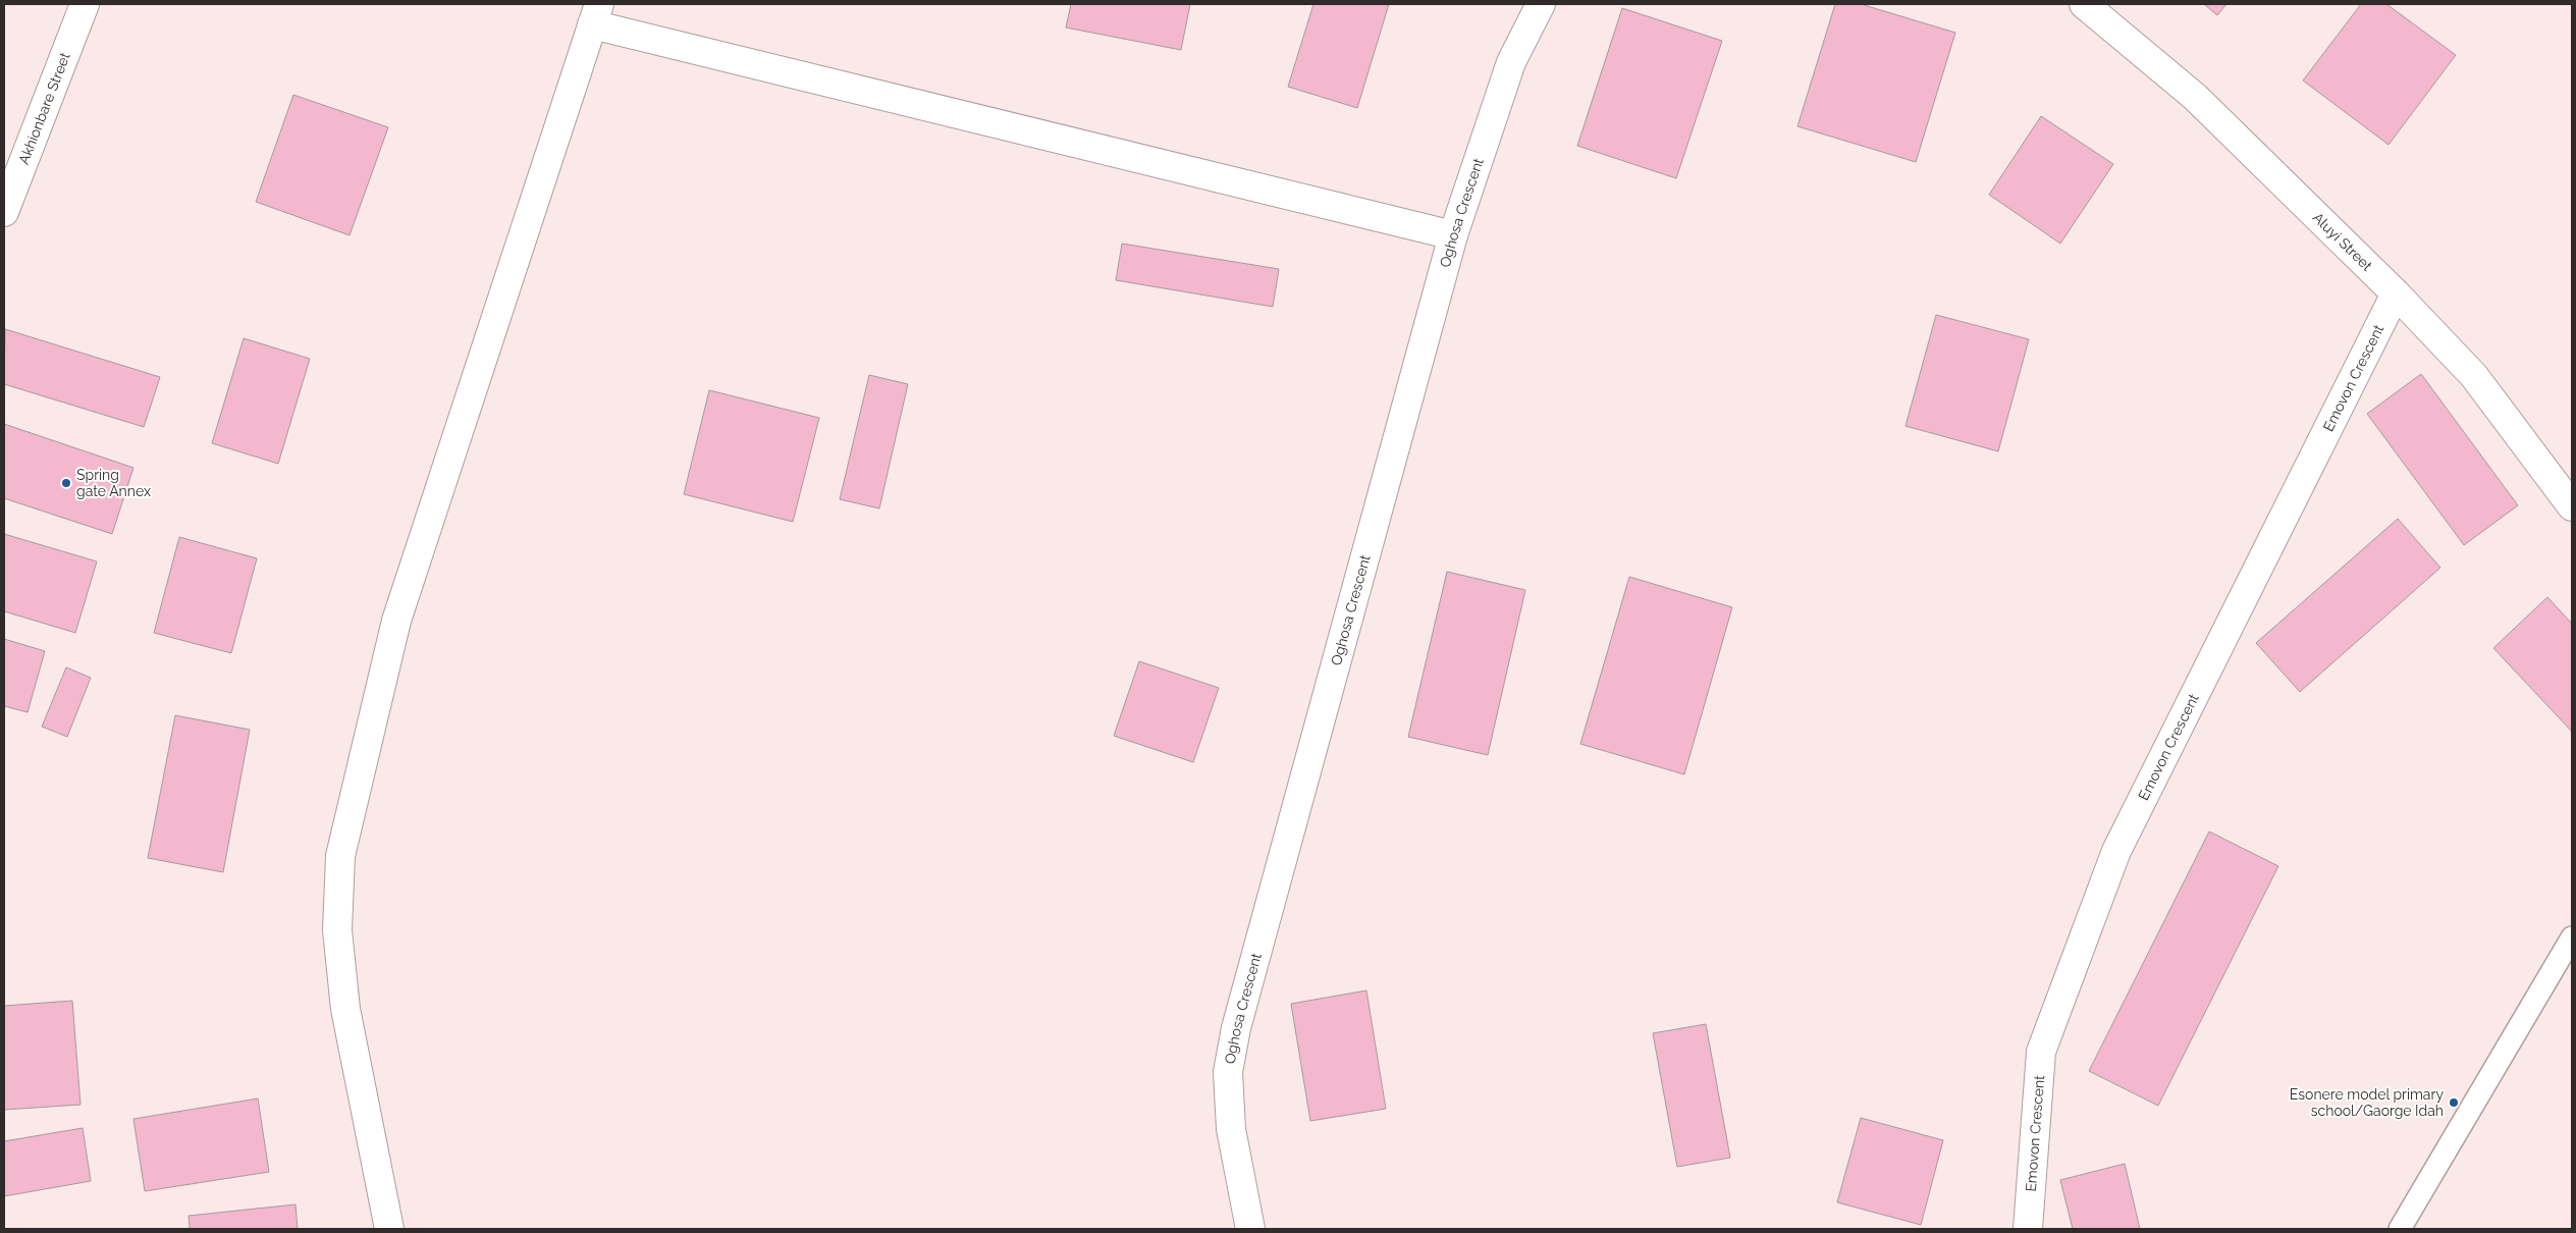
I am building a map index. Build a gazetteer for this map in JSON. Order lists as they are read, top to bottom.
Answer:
{
  "streets": {
    "street": [
      "Akhionbare Street",
      "Oghosa Crescent",
      "Aluyi Street",
      "Emovon Crescent"
    ]
  },
  "crossings": [
    ["Aluyi Street", "Emovon Crescent"]
  ],
  "places": ["Spring gate Annex", "Esonere model primary school/Gaorge Idah"]
}
